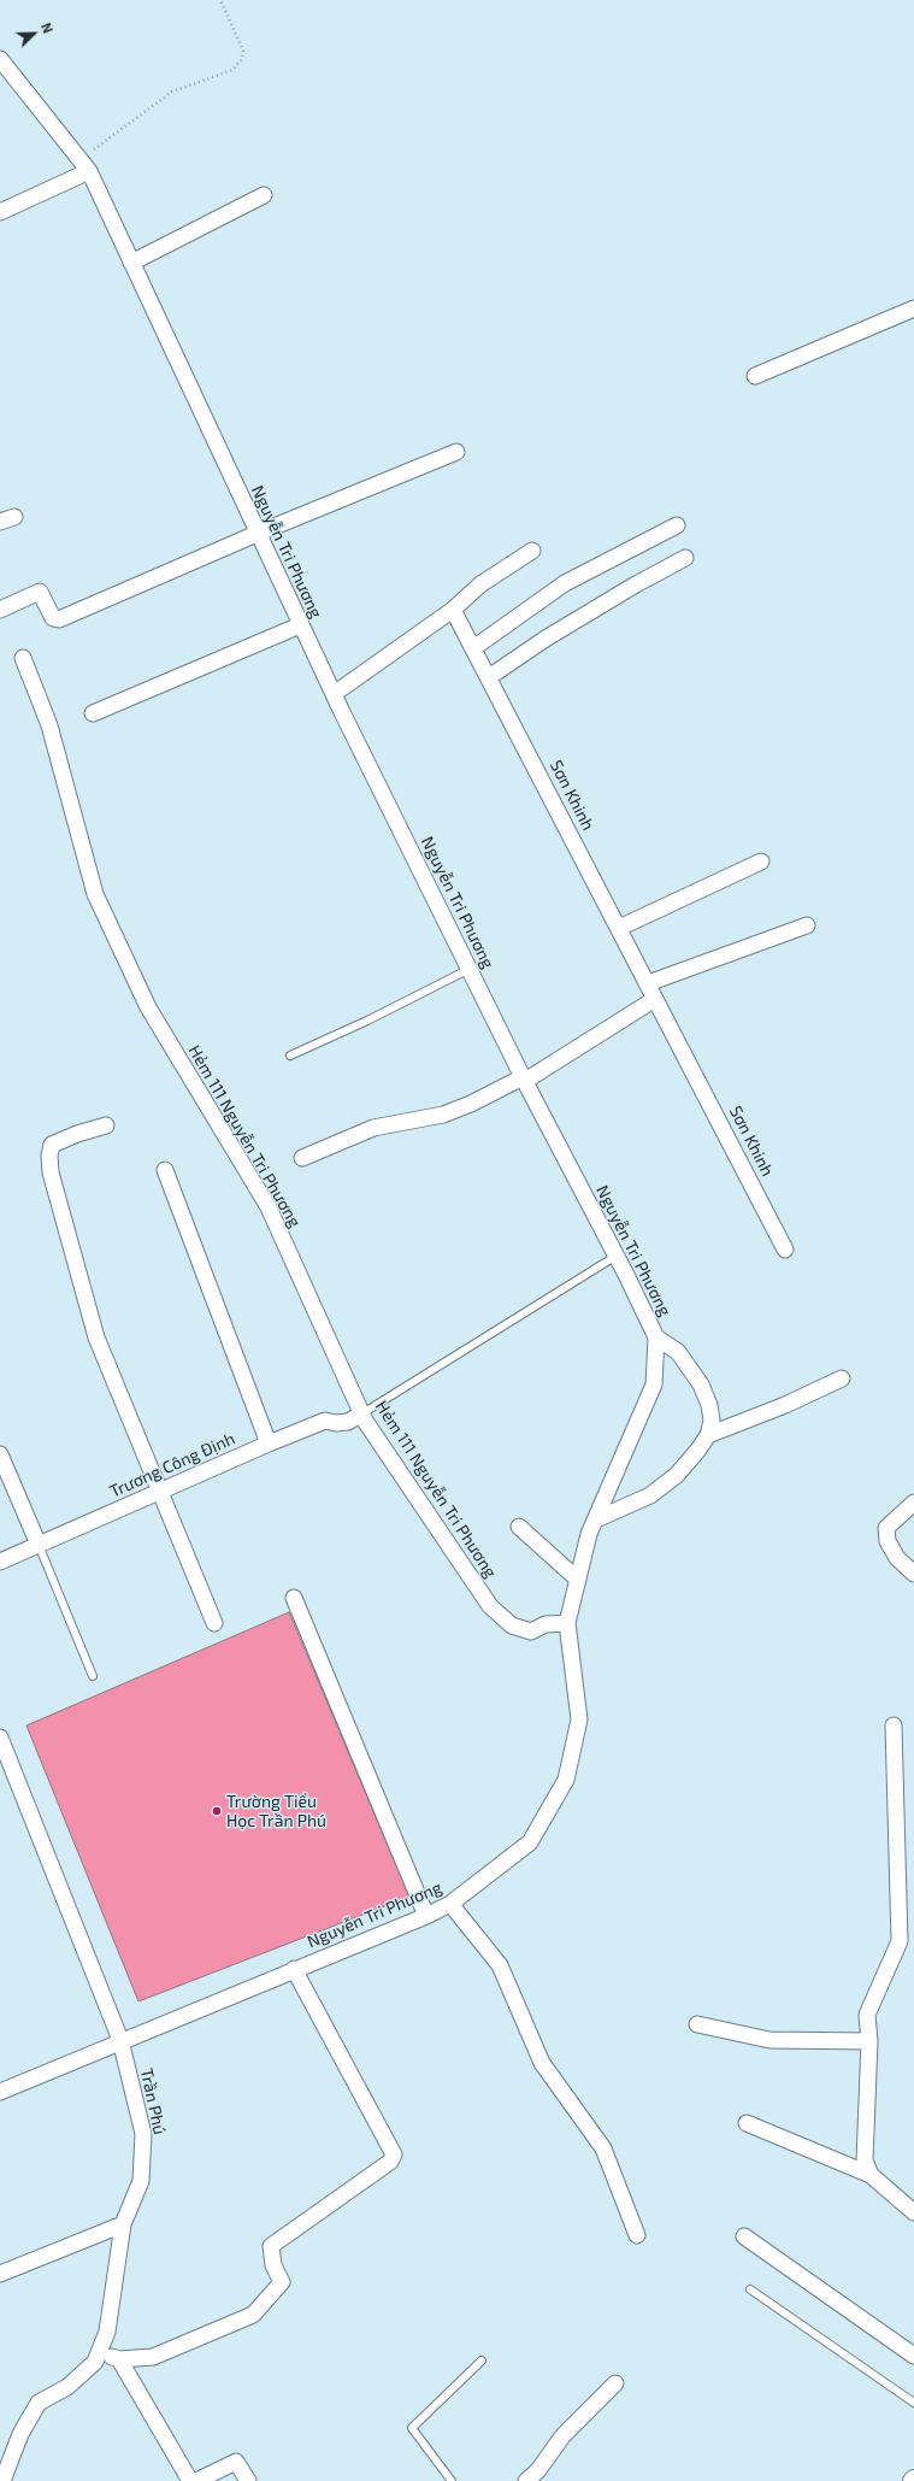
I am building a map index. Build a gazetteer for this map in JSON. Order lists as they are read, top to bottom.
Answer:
{
  "streets": {
    "street": [
      "Nguyễn Tri Phương",
      "Sơn Khinh",
      "Hẻm 111 Nguyễn Tri Phương",
      "Trương Công Định",
      "Trần Phú"
    ]
  },
  "crossings": [
    ["Nguyễn Tri Phương", "Hẻm 111 Nguyễn Tri Phương"],
    ["Nguyễn Tri Phương", "Trần Phú"],
    ["Hẻm 111 Nguyễn Tri Phương", "Trương Công Định"]
  ],
  "places": ["Trường Tiểu Học Trần Phú"],
  "north": "top right"
}
